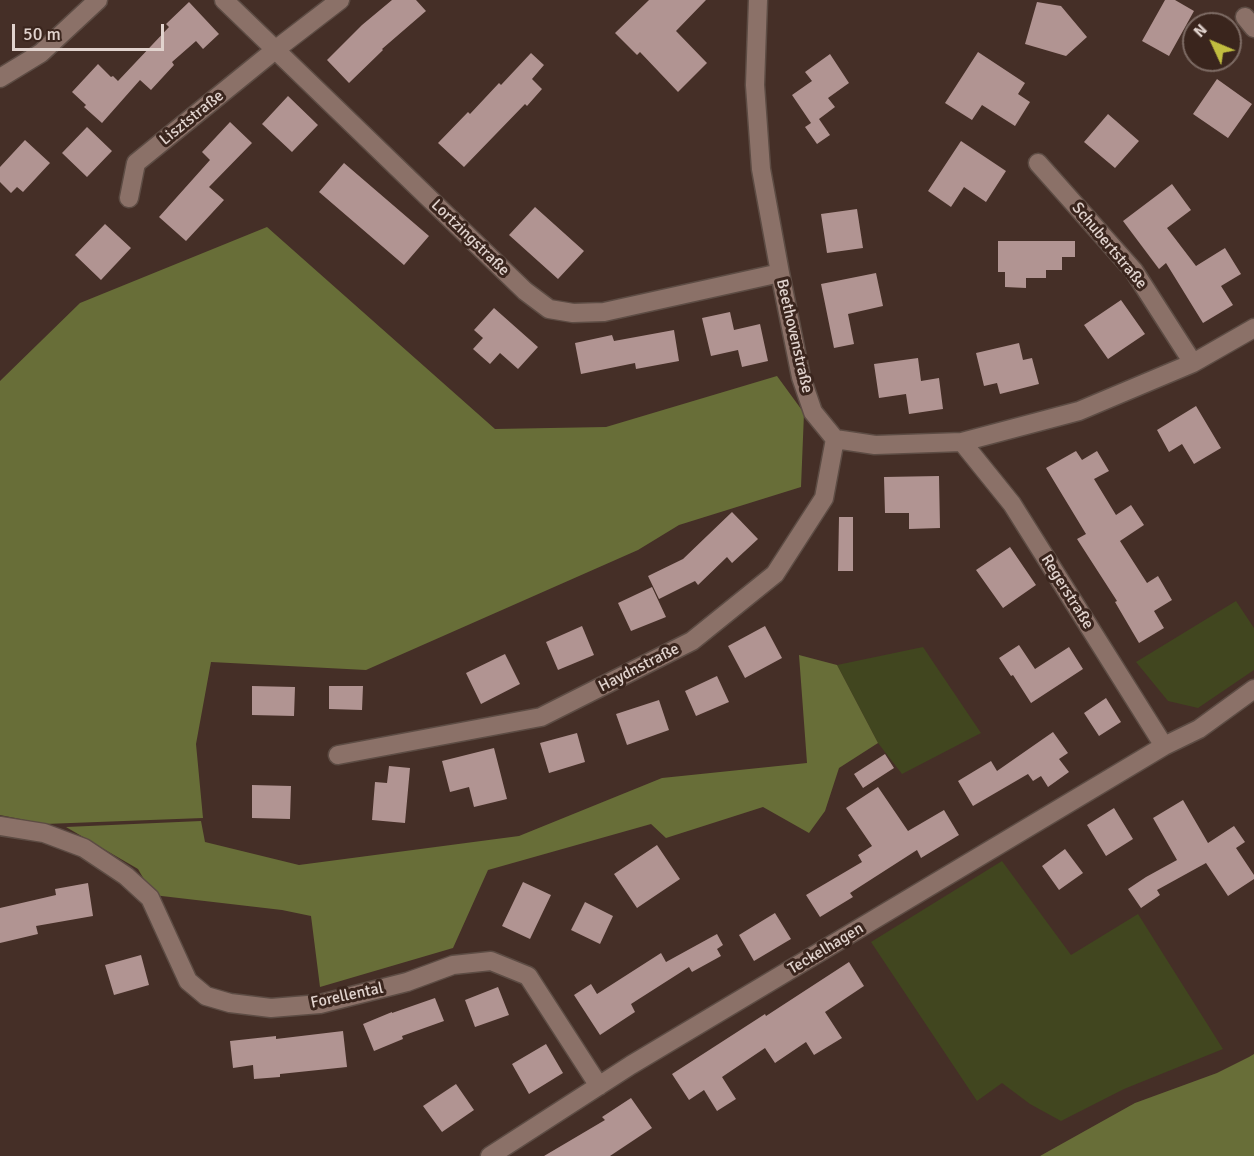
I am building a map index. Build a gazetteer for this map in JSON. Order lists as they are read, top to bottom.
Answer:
{
  "streets": {
    "street": [
      "Lisztstraße",
      "Lortzingstraße",
      "Schubertstraße",
      "Beethovenstraße",
      "Regerstraße",
      "Haydnstraße",
      "Teckelhagen",
      "Forellental"
    ]
  },
  "crossings": [
    ["Lisztstraße", "Lortzingstraße"],
    ["Lortzingstraße", "Beethovenstraße"],
    ["Beethovenstraße", "Haydnstraße"],
    ["Regerstraße", "Teckelhagen"],
    ["Teckelhagen", "Forellental"]
  ],
  "scale_bar": "50 m",
  "north": "top left"
}
